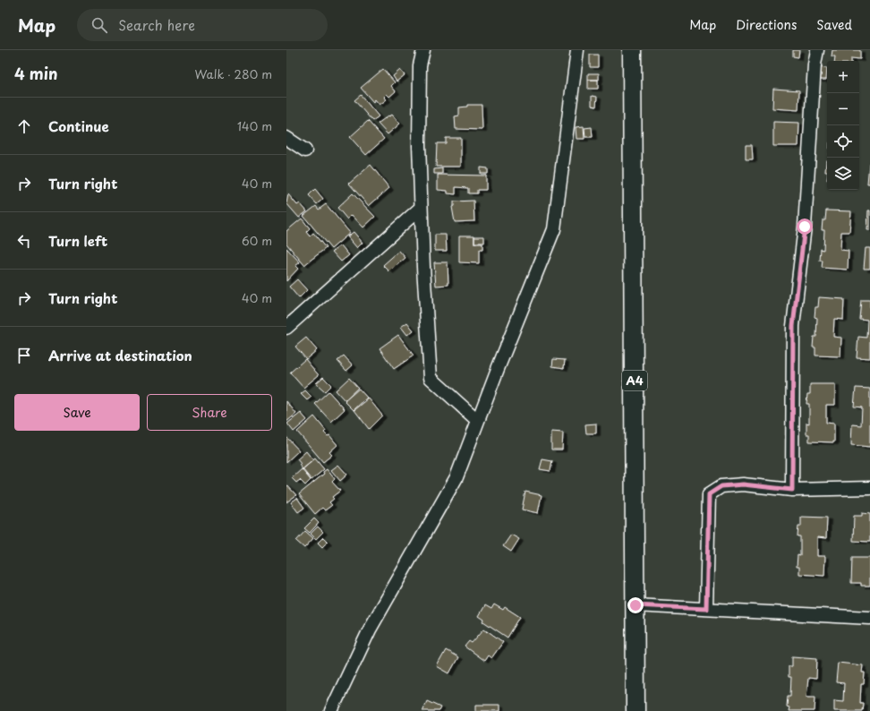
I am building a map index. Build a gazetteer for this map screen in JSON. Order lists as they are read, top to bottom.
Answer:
{
  "streets": {
    "highway": ["A4"]
  },
  "page": {
    "header": "Map",
    "search": "Search here",
    "nav": ["Map", "Directions", "Saved"],
    "heading": ["4 min", "Walk · 280 m"],
    "map_buttons": ["+", "−"],
    "list": [
      ["Continue", "140 m"],
      ["Turn right", "40 m"],
      ["Turn left", "60 m"],
      ["Turn right", "40 m"],
      "Arrive at destination"
    ],
    "buttons": ["Save", "Share"]
  }
}
